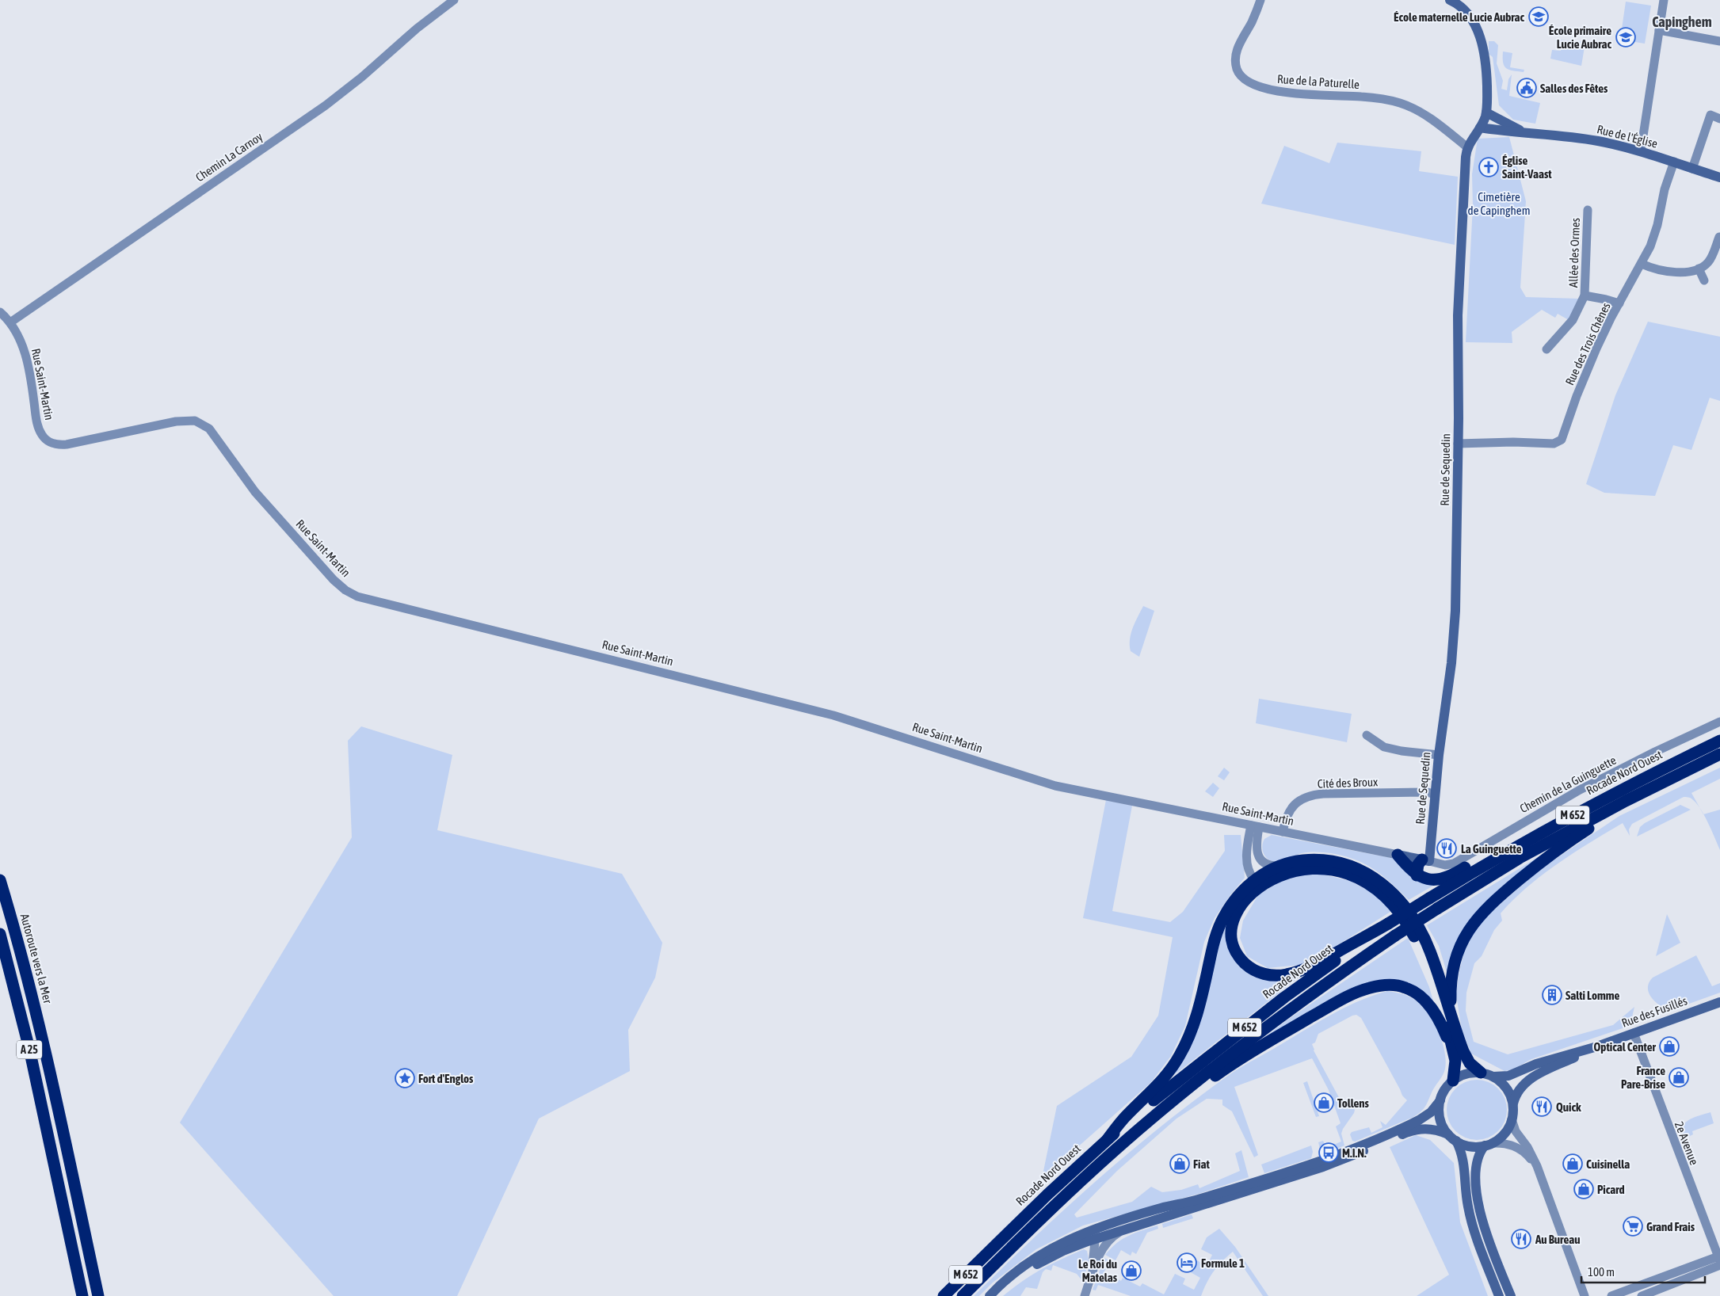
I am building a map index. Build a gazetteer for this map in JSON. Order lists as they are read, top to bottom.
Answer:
{
  "streets": {
    "highway": [
      "Rocade Nord Ouest",
      "M 652",
      "Autoroute vers la Mer",
      "A 25"
    ],
    "main road": [
      "Rue de l'Église",
      "Rue Saint-Martin",
      "Rue de Sequedin",
      "Rue des Fusillés"
    ],
    "street": [
      "Rue de la Paturelle",
      "Chemin La Carnoy",
      "Allée des Ormes",
      "Rue des Trois Chênes",
      "Cité des Broux",
      "Chemin de la Guinguette",
      "2e Avenue"
    ]
  },
  "crossings": [
    ["Rue de la Paturelle", "Rue de Sequedin"],
    ["Rue de l'Église", "Rue des Trois Chênes"],
    ["Chemin La Carnoy", "Rue Saint-Martin"],
    ["Allée des Ormes", "Rue des Trois Chênes"],
    ["Rue des Trois Chênes", "Rue de Sequedin"],
    ["Rue Saint-Martin", "Rue de Sequedin"],
    ["Rue Saint-Martin", "Cité des Broux"],
    ["Rue Saint-Martin", "Chemin de la Guinguette"],
    ["Rue de Sequedin", "Cité des Broux"],
    ["Rue de Sequedin", "Chemin de la Guinguette"],
    ["Rue des Fusillés", "2e Avenue"]
  ],
  "districts": ["Capinghem"],
  "parks": ["Cimetière de Capinghem"],
  "places": {
    "school or university": ["École maternelle Lucie Aubrac", "École primaire Lucie Aubrac"],
    "public building": ["Salles des Fêtes"],
    "church": ["Église Saint-Vaast"],
    "restaurant": ["La Guinguette", "Quick", "Au Bureau"],
    "building": ["Salti Lomme"],
    "shop": [
      "Optical Center",
      "France Pare-Brise",
      "Tollens",
      "Fiat",
      "Cuisinella",
      "Picard",
      "Le Roi du Matelas"
    ],
    "place": ["Fort d'Englos"],
    "bus stop": ["M.I.N."],
    "supermarket": ["Grand Frais"],
    "hotel": ["Formule 1"]
  },
  "scale_bar": "100 m"
}
